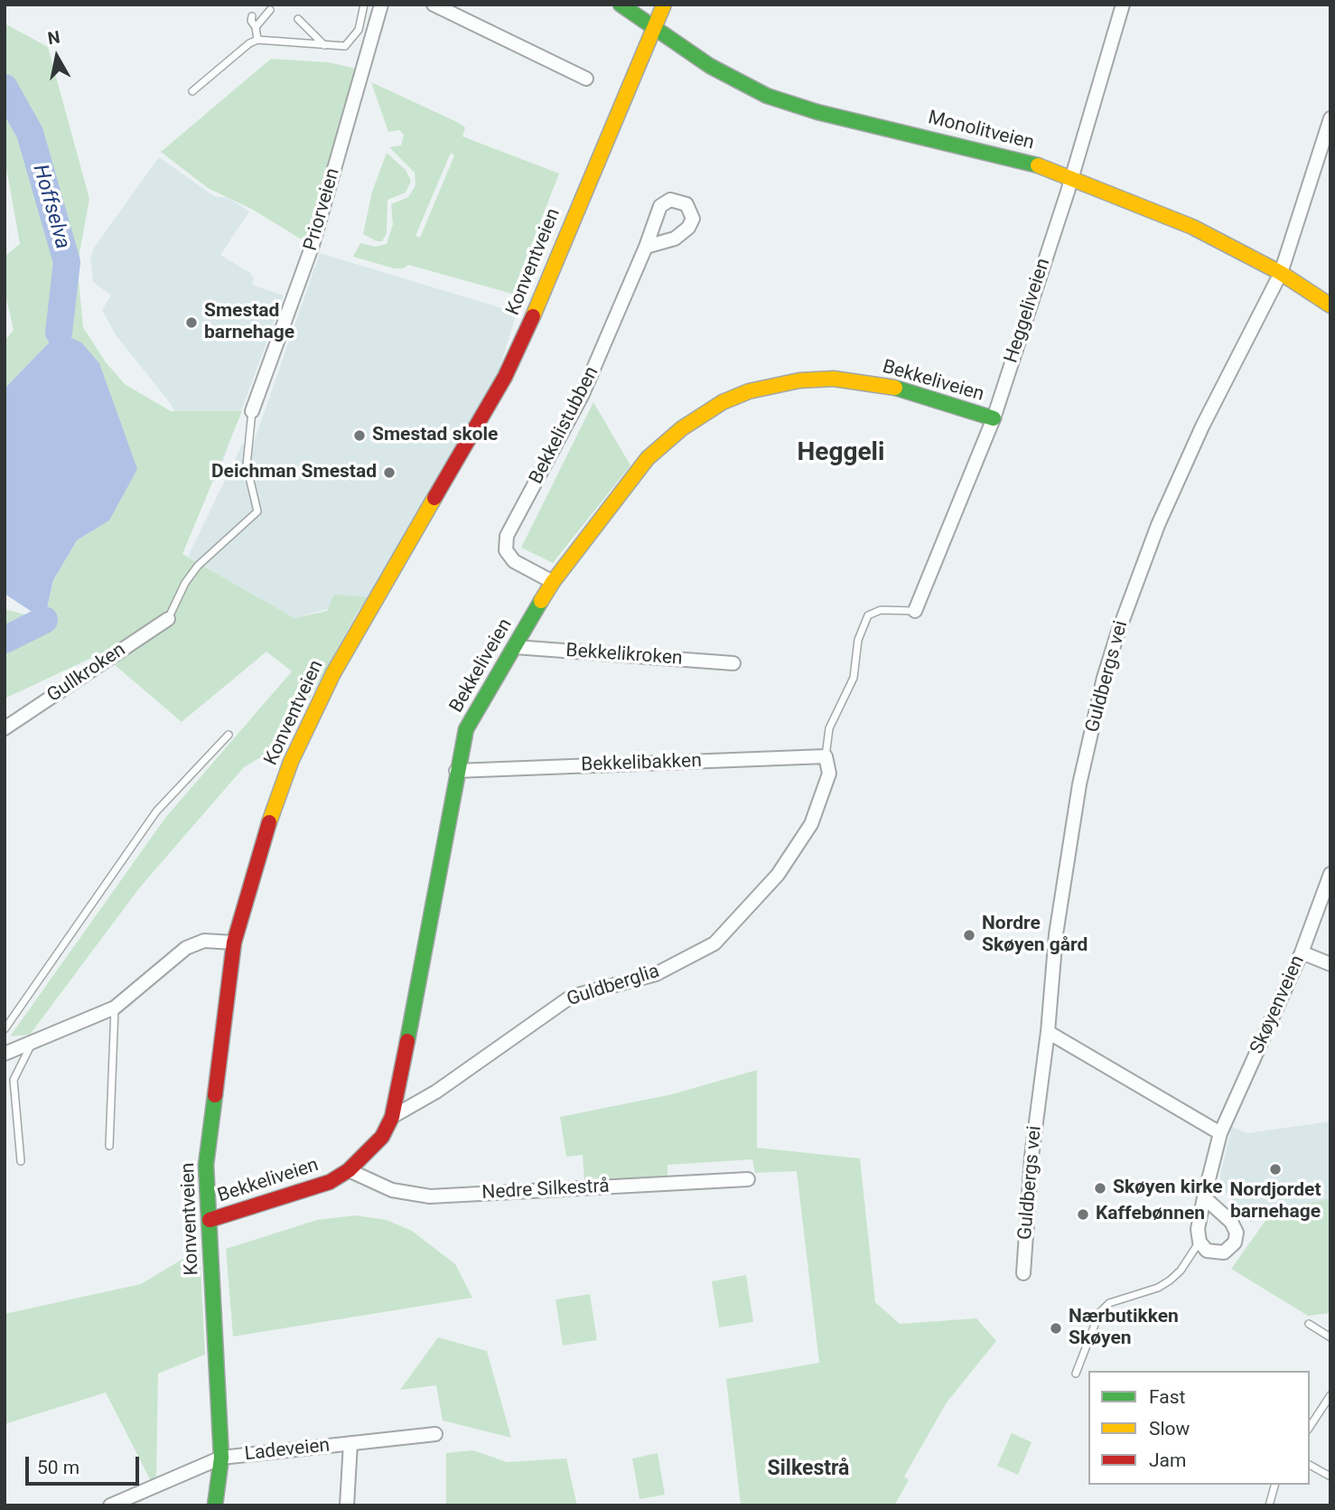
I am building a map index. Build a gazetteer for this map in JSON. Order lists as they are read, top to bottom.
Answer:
{
  "streets": {
    "street": [
      "Monolitveien",
      "Priorveien",
      "Konventveien",
      "Heggeliveien",
      "Bekkeliveien",
      "Bekkelistubben",
      "Bekkelikroken",
      "Gullkroken",
      "Guldbergs vei",
      "Bekkelibakken",
      "Guldberglia",
      "Skøyenveien",
      "Nedre Silkestrå",
      "Ladeveien"
    ]
  },
  "crossings": [
    ["Monolitveien", "Konventveien"],
    ["Monolitveien", "Heggeliveien"],
    ["Monolitveien", "Guldbergs vei"],
    ["Konventveien", "Bekkeliveien"],
    ["Konventveien", "Ladeveien"],
    ["Heggeliveien", "Bekkeliveien"],
    ["Bekkeliveien", "Bekkelistubben"],
    ["Bekkeliveien", "Bekkelikroken"],
    ["Bekkeliveien", "Bekkelibakken"],
    ["Bekkeliveien", "Guldberglia"],
    ["Bekkeliveien", "Nedre Silkestrå"],
    ["Bekkelibakken", "Guldberglia"]
  ],
  "districts": ["Heggeli", "Silkestrå"],
  "water": ["Hoffselva"],
  "places": [
    "Smestad barnehage",
    "Smestad skole",
    "Deichman Smestad",
    "Nordre Skøyen gård",
    "Nordjordet barnehage",
    "Skøyen kirke",
    "Kaffebønnen",
    "Nærbutikken Skøyen"
  ],
  "legend": ["Fast", "Slow", "Jam"],
  "scale_bar": "50 m",
  "north": "top"
}
